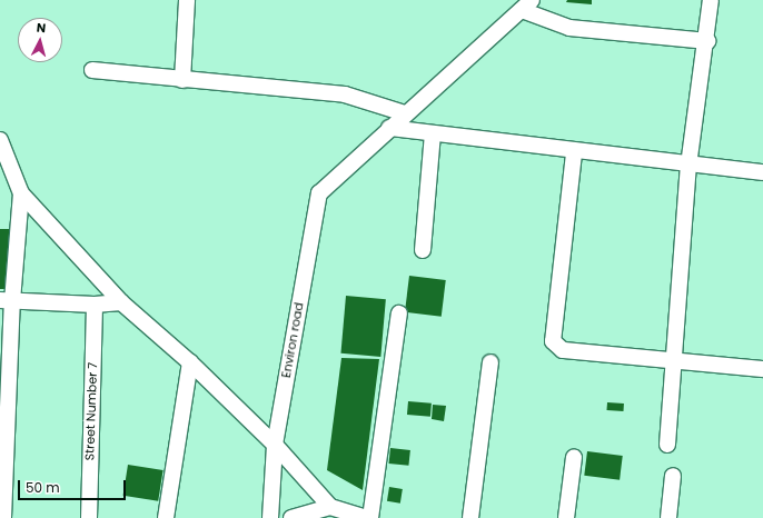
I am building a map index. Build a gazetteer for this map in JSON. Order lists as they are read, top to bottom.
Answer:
{
  "streets": {
    "street": ["Environ road", "Street Number 7"]
  },
  "scale_bar": "50 m",
  "north": "top"
}
